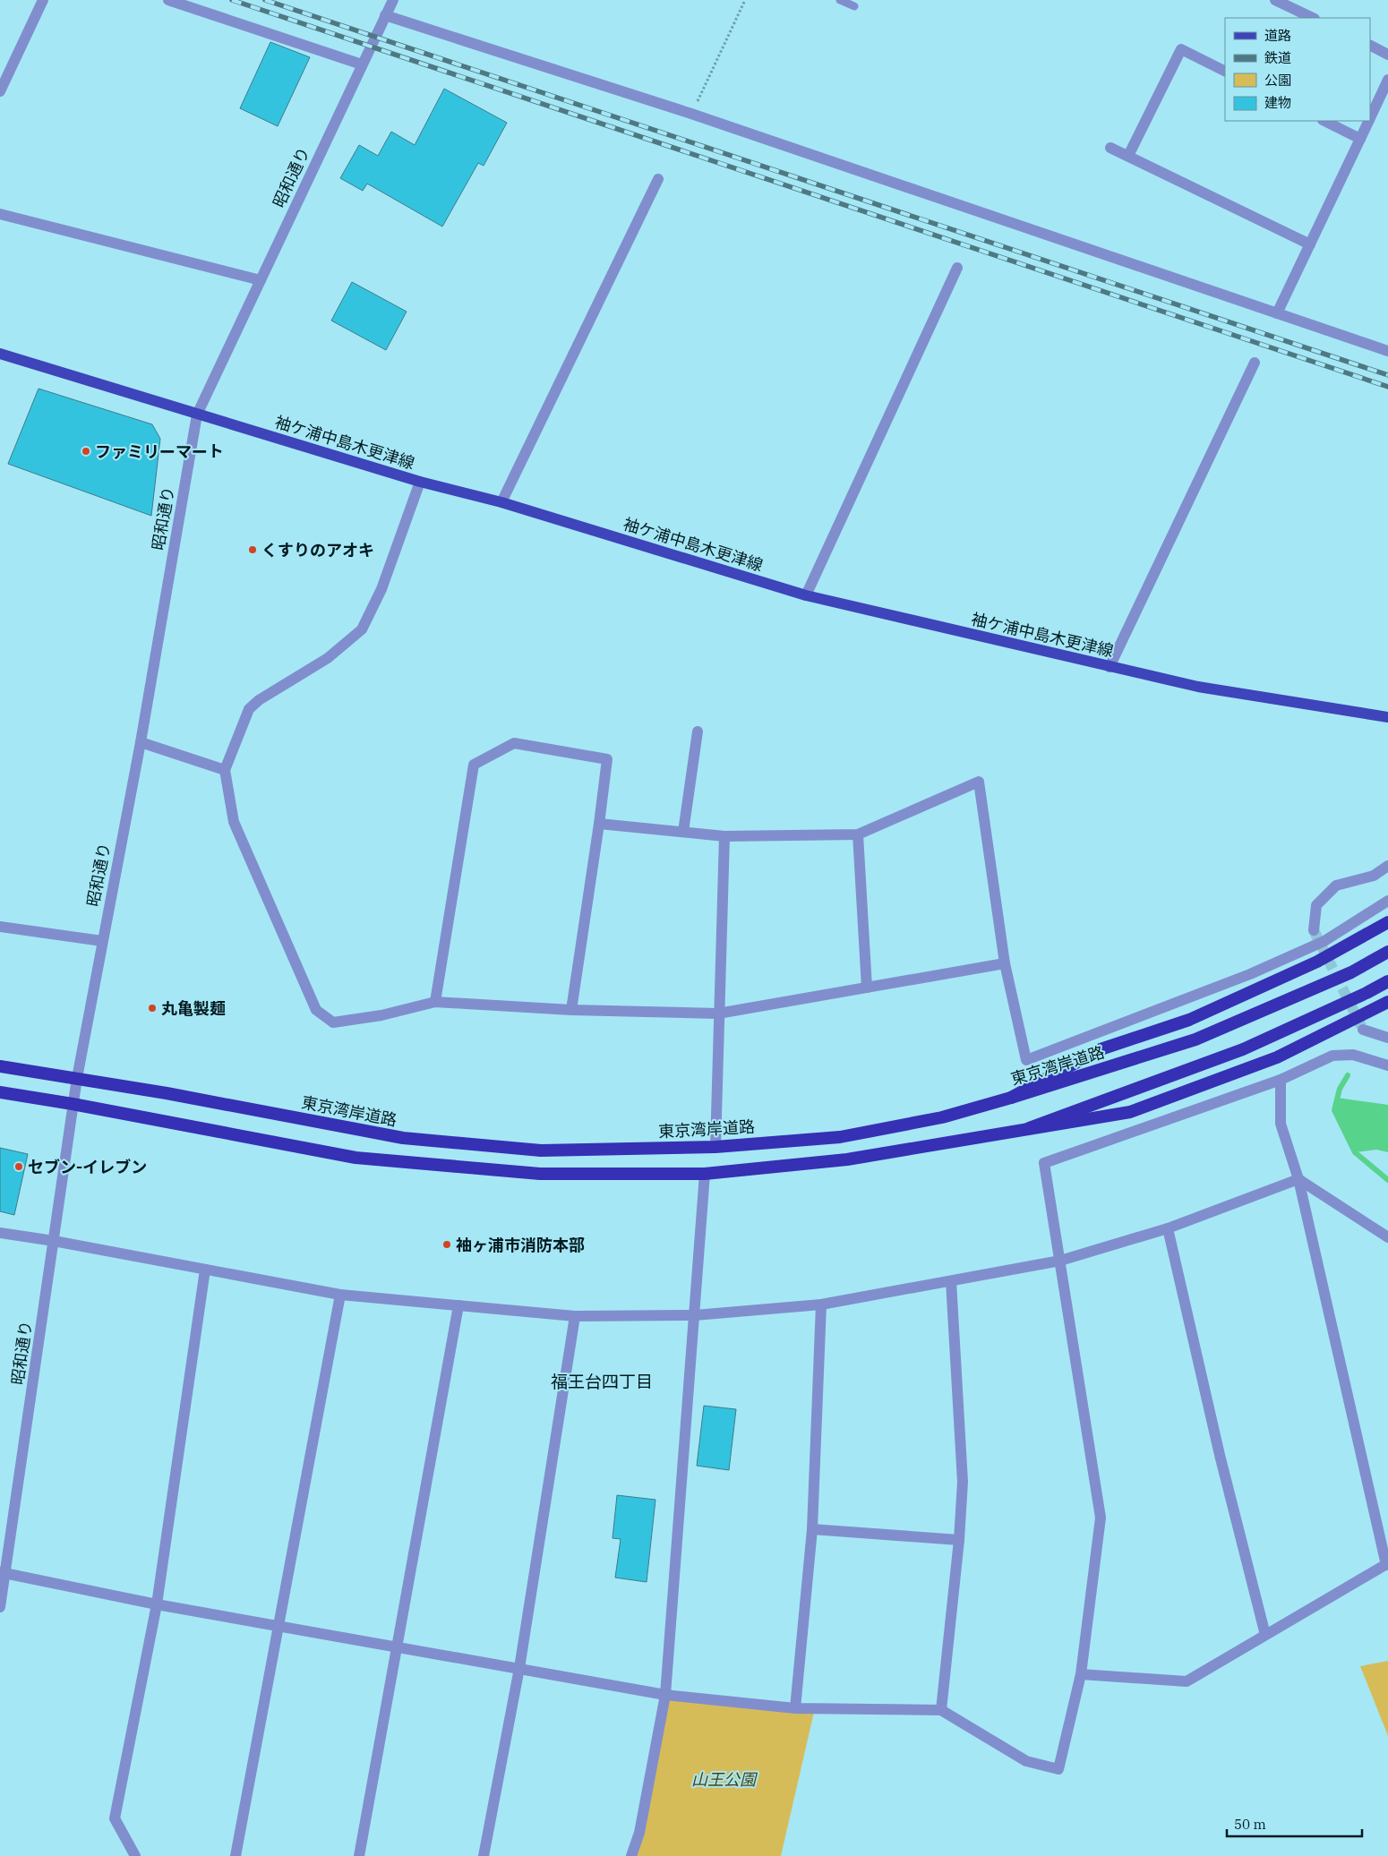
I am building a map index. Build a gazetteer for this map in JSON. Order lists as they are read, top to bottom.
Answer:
{
  "streets": {
    "highway": ["東京湾岸道路"],
    "main road": ["袖ケ浦中島木更津線"],
    "street": ["昭和通り"]
  },
  "crossings": [
    ["昭和通り", "袖ケ浦中島木更津線"],
    ["昭和通り", "東京湾岸道路"]
  ],
  "districts": ["福王台四丁目"],
  "parks": ["山王公園"],
  "places": [
    "ファミリーマート",
    "くすりのアオキ",
    "丸亀製麺",
    "セブン-イレブン",
    "袖ヶ浦市消防本部"
  ],
  "legend": [
    "道路",
    "鉄道",
    "公園",
    "建物"
  ],
  "scale_bar": "50 m"
}
